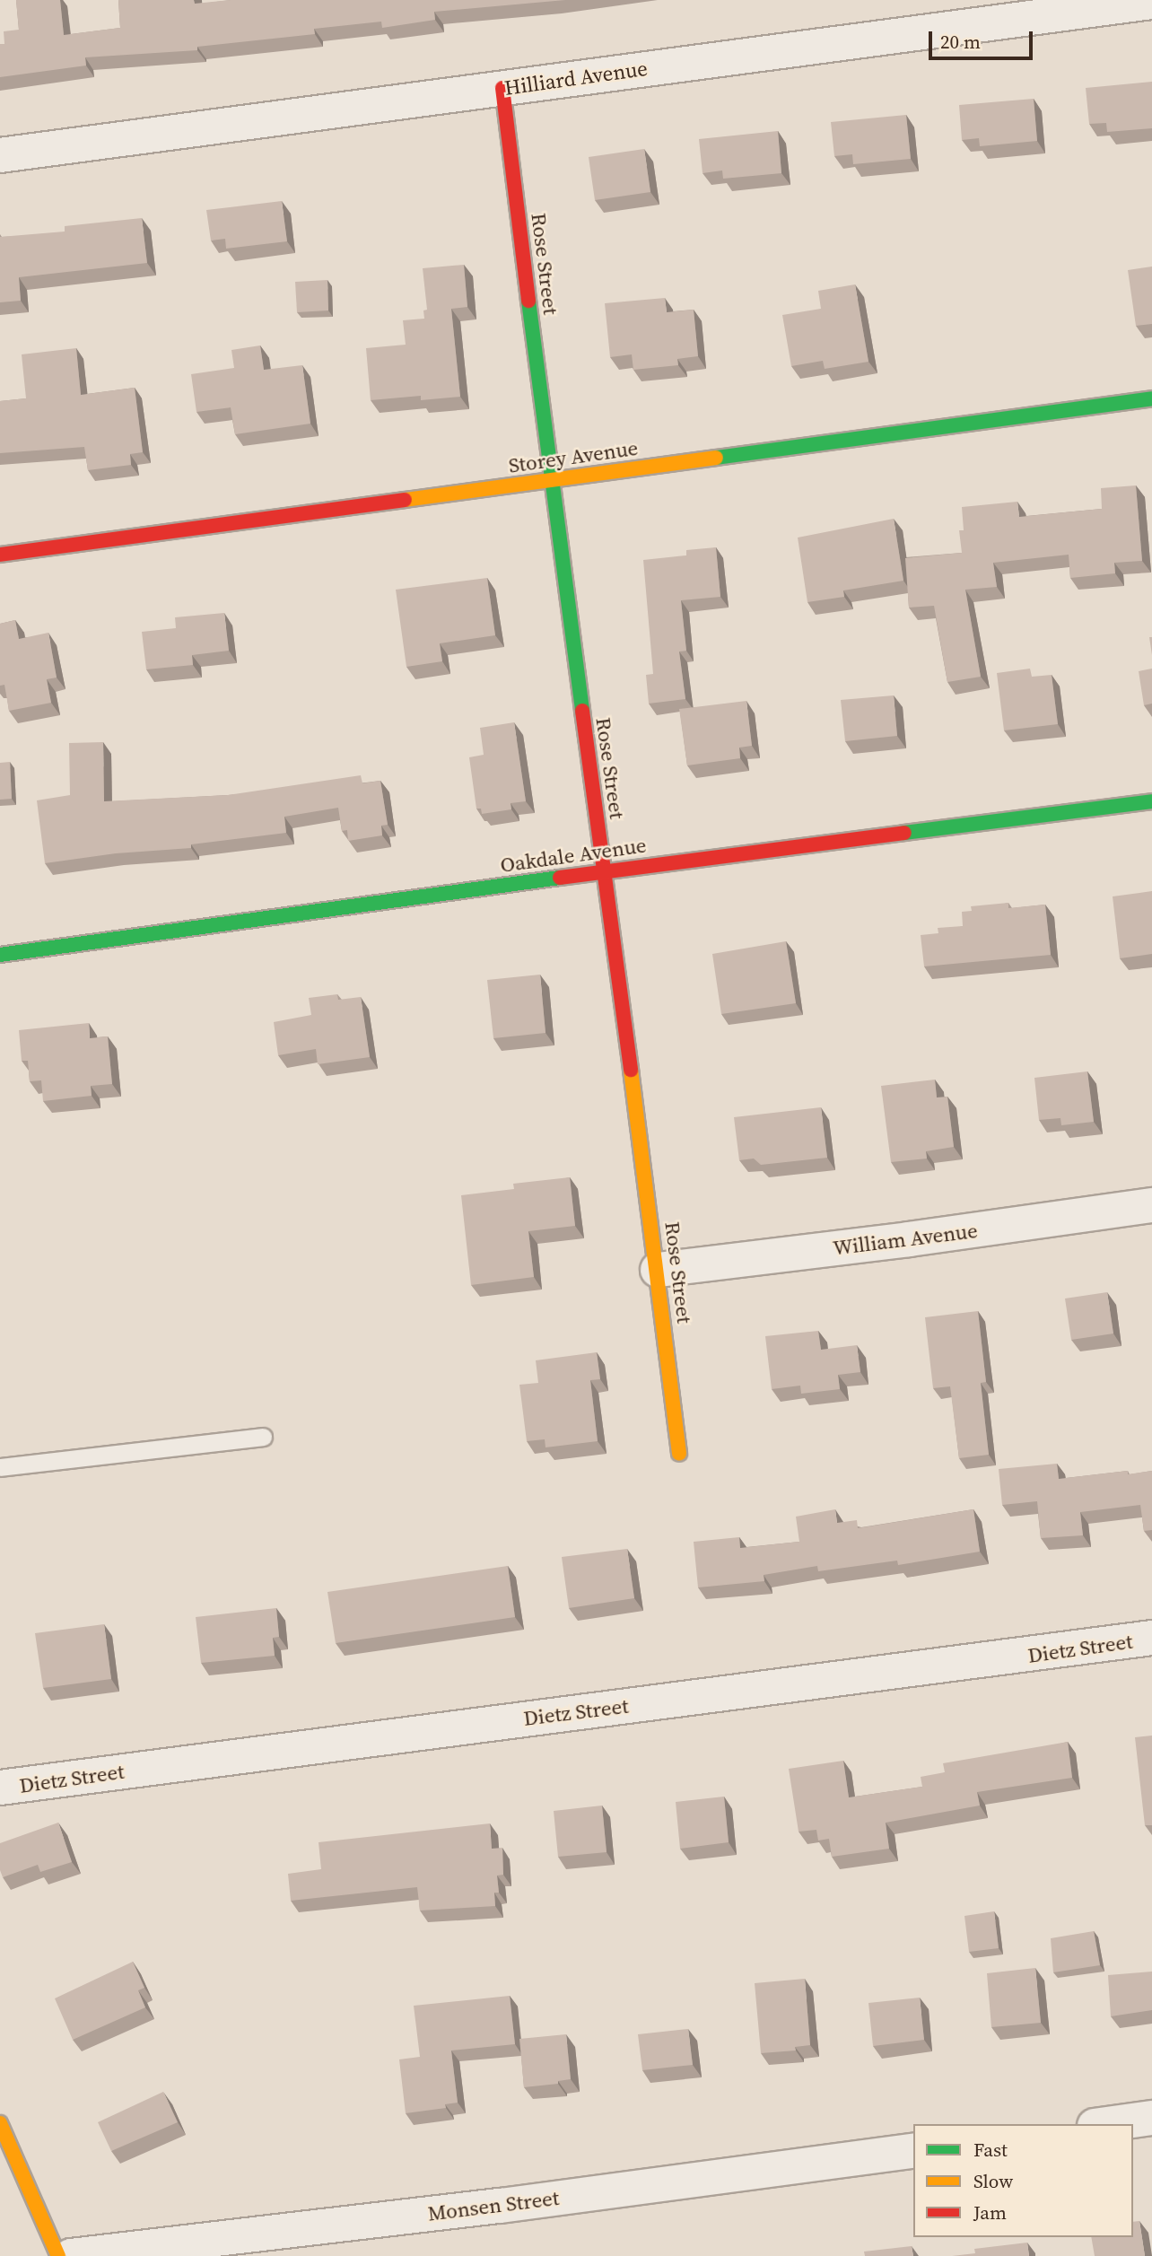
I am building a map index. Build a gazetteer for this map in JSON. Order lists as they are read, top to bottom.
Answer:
{
  "streets": {
    "street": [
      "Hilliard Avenue",
      "Rose Street",
      "Storey Avenue",
      "Oakdale Avenue",
      "William Avenue",
      "Dietz Street",
      "Monsen Street"
    ]
  },
  "crossings": [
    ["Hilliard Avenue", "Rose Street"],
    ["Rose Street", "Storey Avenue"],
    ["Rose Street", "Oakdale Avenue"],
    ["Rose Street", "William Avenue"]
  ],
  "legend": ["Fast", "Slow", "Jam"],
  "scale_bar": "20 m"
}
